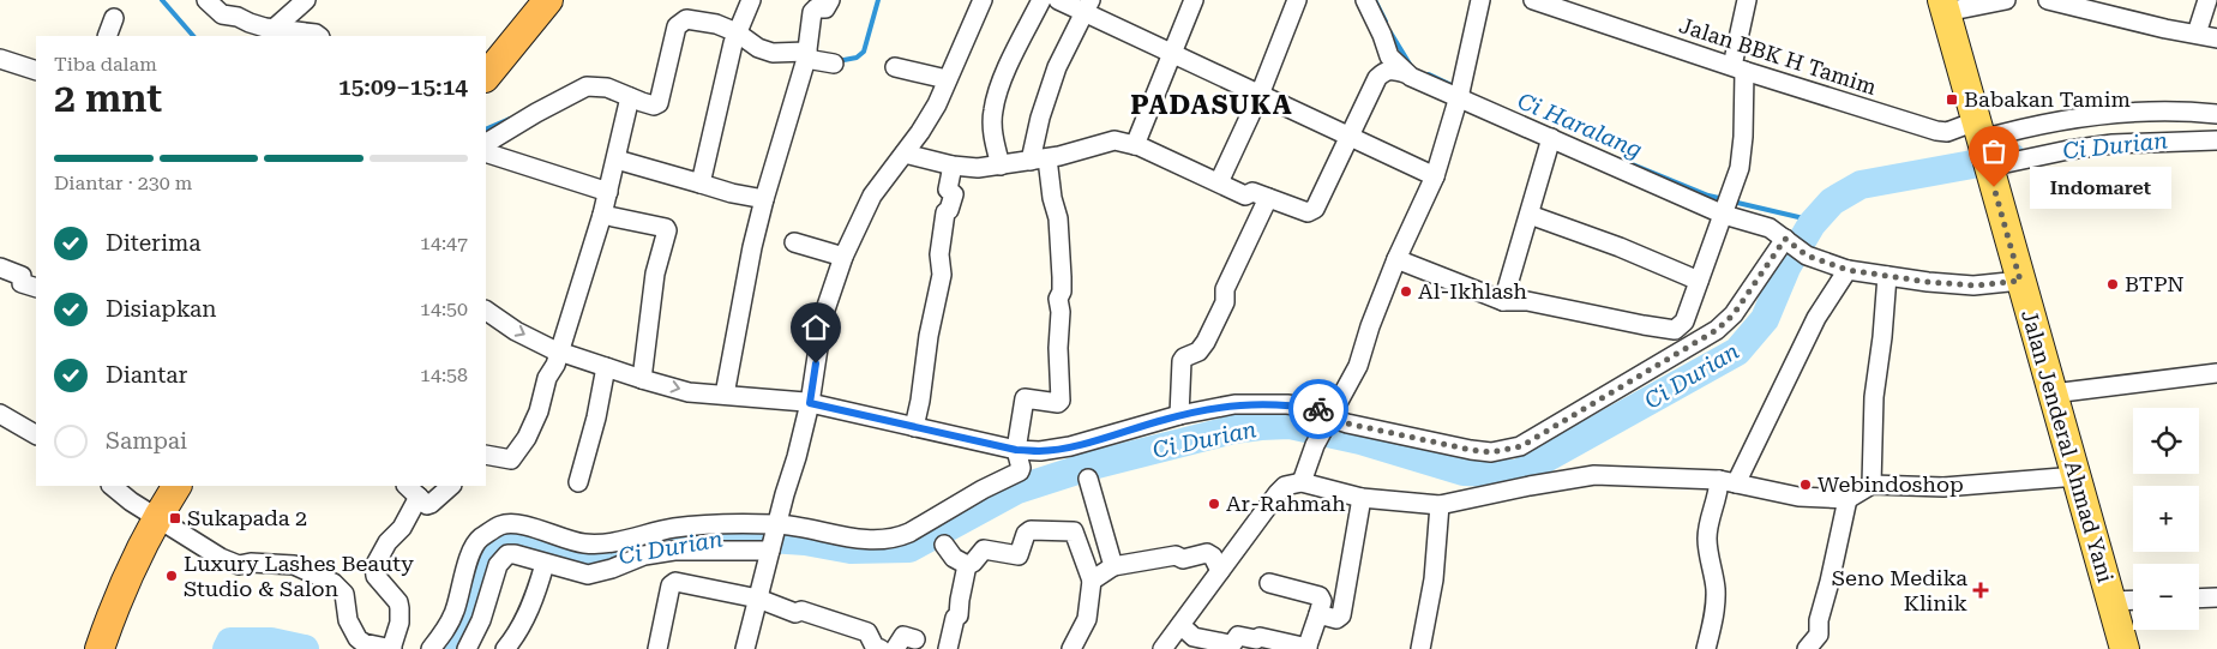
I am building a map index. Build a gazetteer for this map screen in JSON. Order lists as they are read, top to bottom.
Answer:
{
  "streets": {
    "main road": ["Jalan Jenderal Ahmad Yani"],
    "street": ["Jalan BBK H Tamim"]
  },
  "crossings": [
    ["Jalan BBK H Tamim", "Jalan Jenderal Ahmad Yani"]
  ],
  "districts": ["PADASUKA"],
  "water": ["Ci Haralang", "Ci Durian"],
  "places": {
    "transit": ["Babakan Tamim", "Sukapada 2"],
    "other": [
      "Indomaret",
      "BTPN",
      "Al-Ikhlash",
      "Webindoshop",
      "Ar-Rahmah",
      "Luxury Lashes Beauty Studio & Salon"
    ],
    "health": ["Seno Medika Klinik"]
  },
  "page": {
    "heading": ["2 mnt", "Tiba dalam", "15:09–15:14"],
    "bar": "Diantar · 230 m",
    "bubble": "Indomaret",
    "list": [
      ["Diterima", "14:47"],
      ["Disiapkan", "14:50"],
      ["Diantar", "14:58"],
      "Sampai"
    ],
    "map_buttons": ["+", "−"]
  }
}
